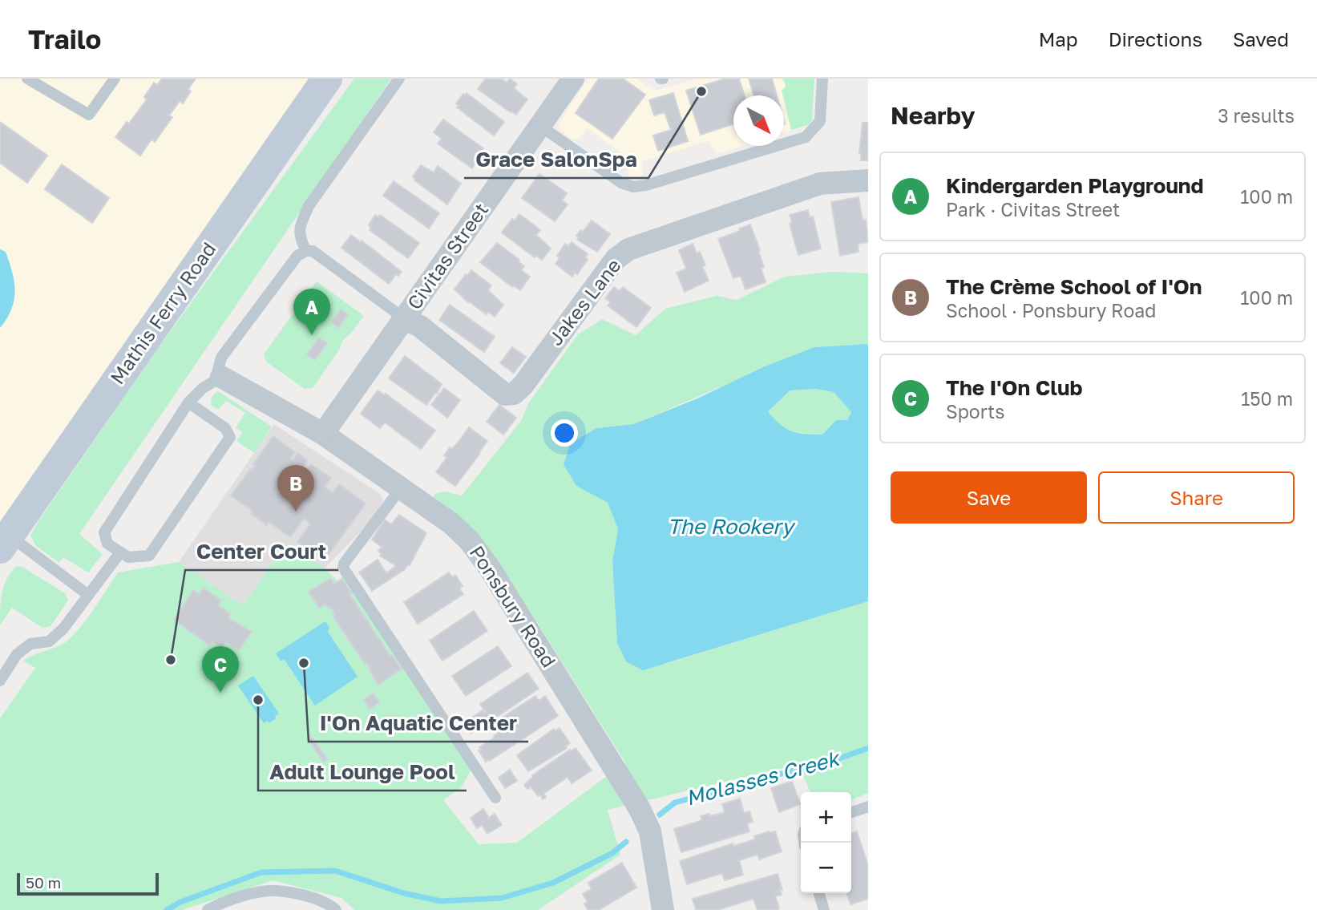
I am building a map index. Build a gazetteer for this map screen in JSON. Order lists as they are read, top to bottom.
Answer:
{
  "streets": {
    "main road": ["Mathis Ferry Road"],
    "street": ["Civitas Street", "Jakes Lane", "Ponsbury Road"]
  },
  "crossings": [
    ["Civitas Street", "Jakes Lane"],
    ["Civitas Street", "Ponsbury Road"]
  ],
  "water": ["The Rookery", "Molasses Creek"],
  "places": [
    "Grace SalonSpa",
    "Center Court",
    "I'On Aquatic Center",
    "Adult Lounge Pool"
  ],
  "scale_bar": "50 m",
  "north": "bottom right",
  "page": {
    "header": "Trailo",
    "nav": ["Map", "Directions", "Saved"],
    "heading": ["Nearby", "3 results"],
    "list": [
      {
        "mark": "A",
        "name": "Kindergarden Playground",
        "note": "Park · Civitas Street",
        "value": "100 m"
      },
      {
        "mark": "B",
        "name": "The Crème School of I'On",
        "note": "School · Ponsbury Road",
        "value": "100 m"
      },
      {
        "mark": "C",
        "name": "The I'On Club",
        "note": "Sports",
        "value": "150 m"
      }
    ],
    "pins": ["A", "B", "C"],
    "buttons": ["Save", "Share"],
    "map_buttons": ["+", "−"],
    "scale": "50 m"
  }
}
